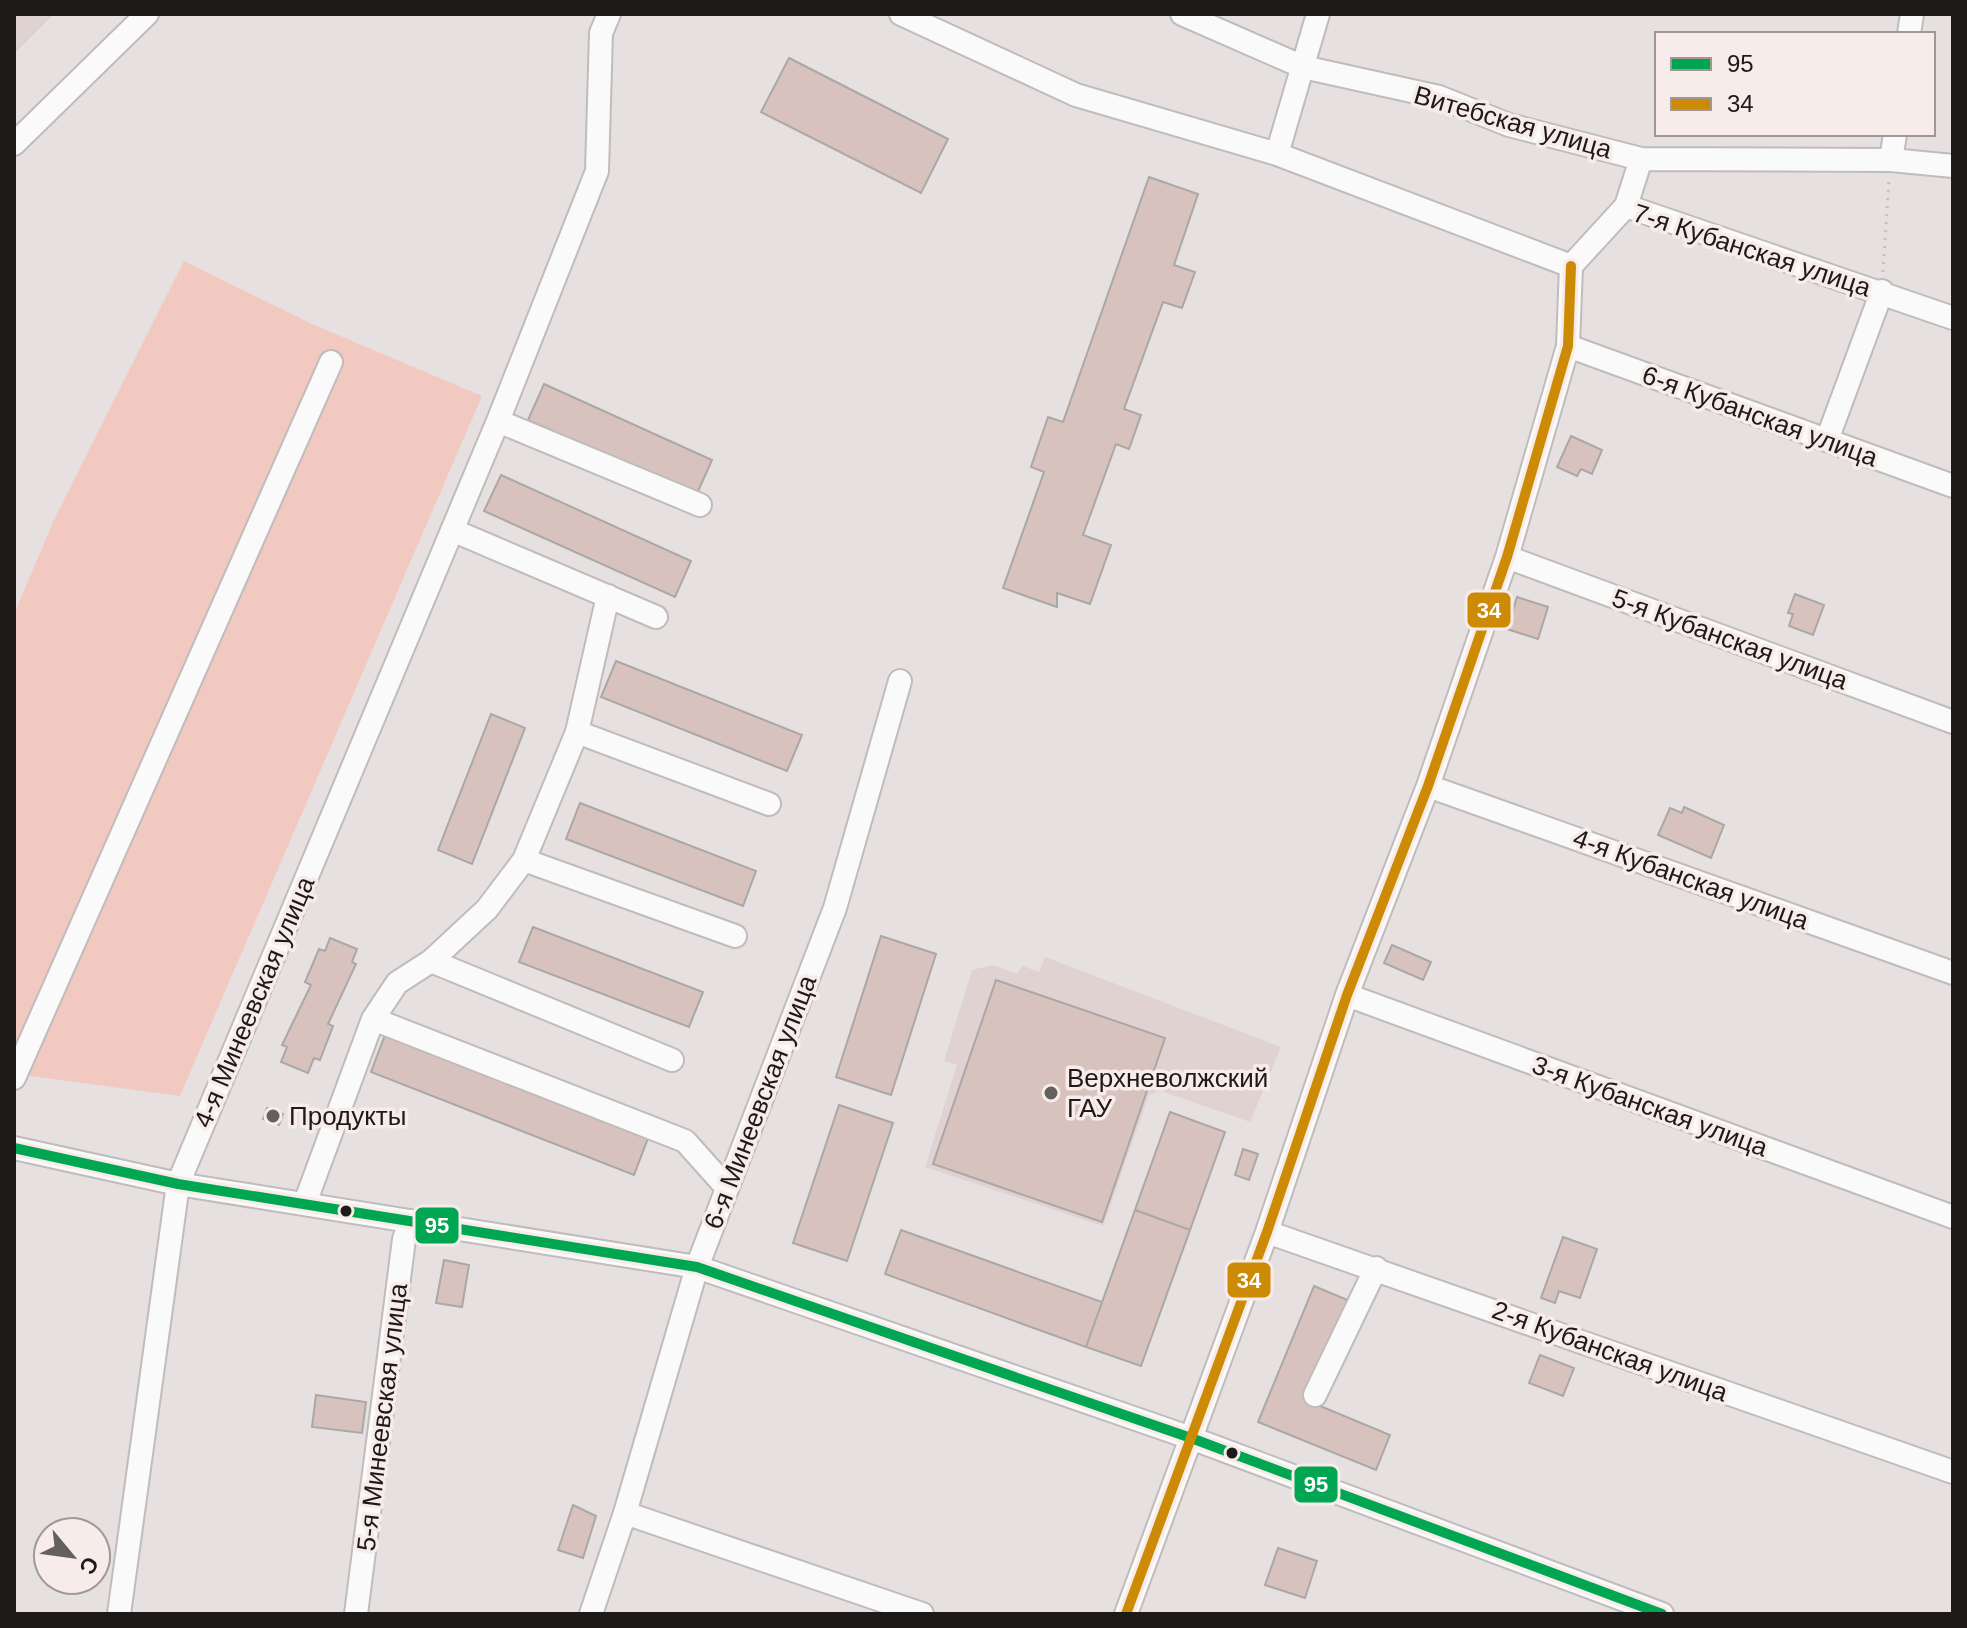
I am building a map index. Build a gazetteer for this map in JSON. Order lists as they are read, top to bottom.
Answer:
{
  "streets": {
    "street": [
      "Витебская улица",
      "7-я Кубанская улица",
      "6-я Кубанская улица",
      "5-я Кубанская улица",
      "4-я Кубанская улица",
      "4-я Минеевская улица",
      "6-я Минеевская улица",
      "3-я Кубанская улица",
      "2-я Кубанская улица",
      "5-я Минеевская улица"
    ]
  },
  "places": ["Верхневолжский ГАУ", "Продукты"],
  "lines": ["transit line 34", "transit line 95"],
  "legend": ["95", "34"],
  "north": "bottom right"
}
